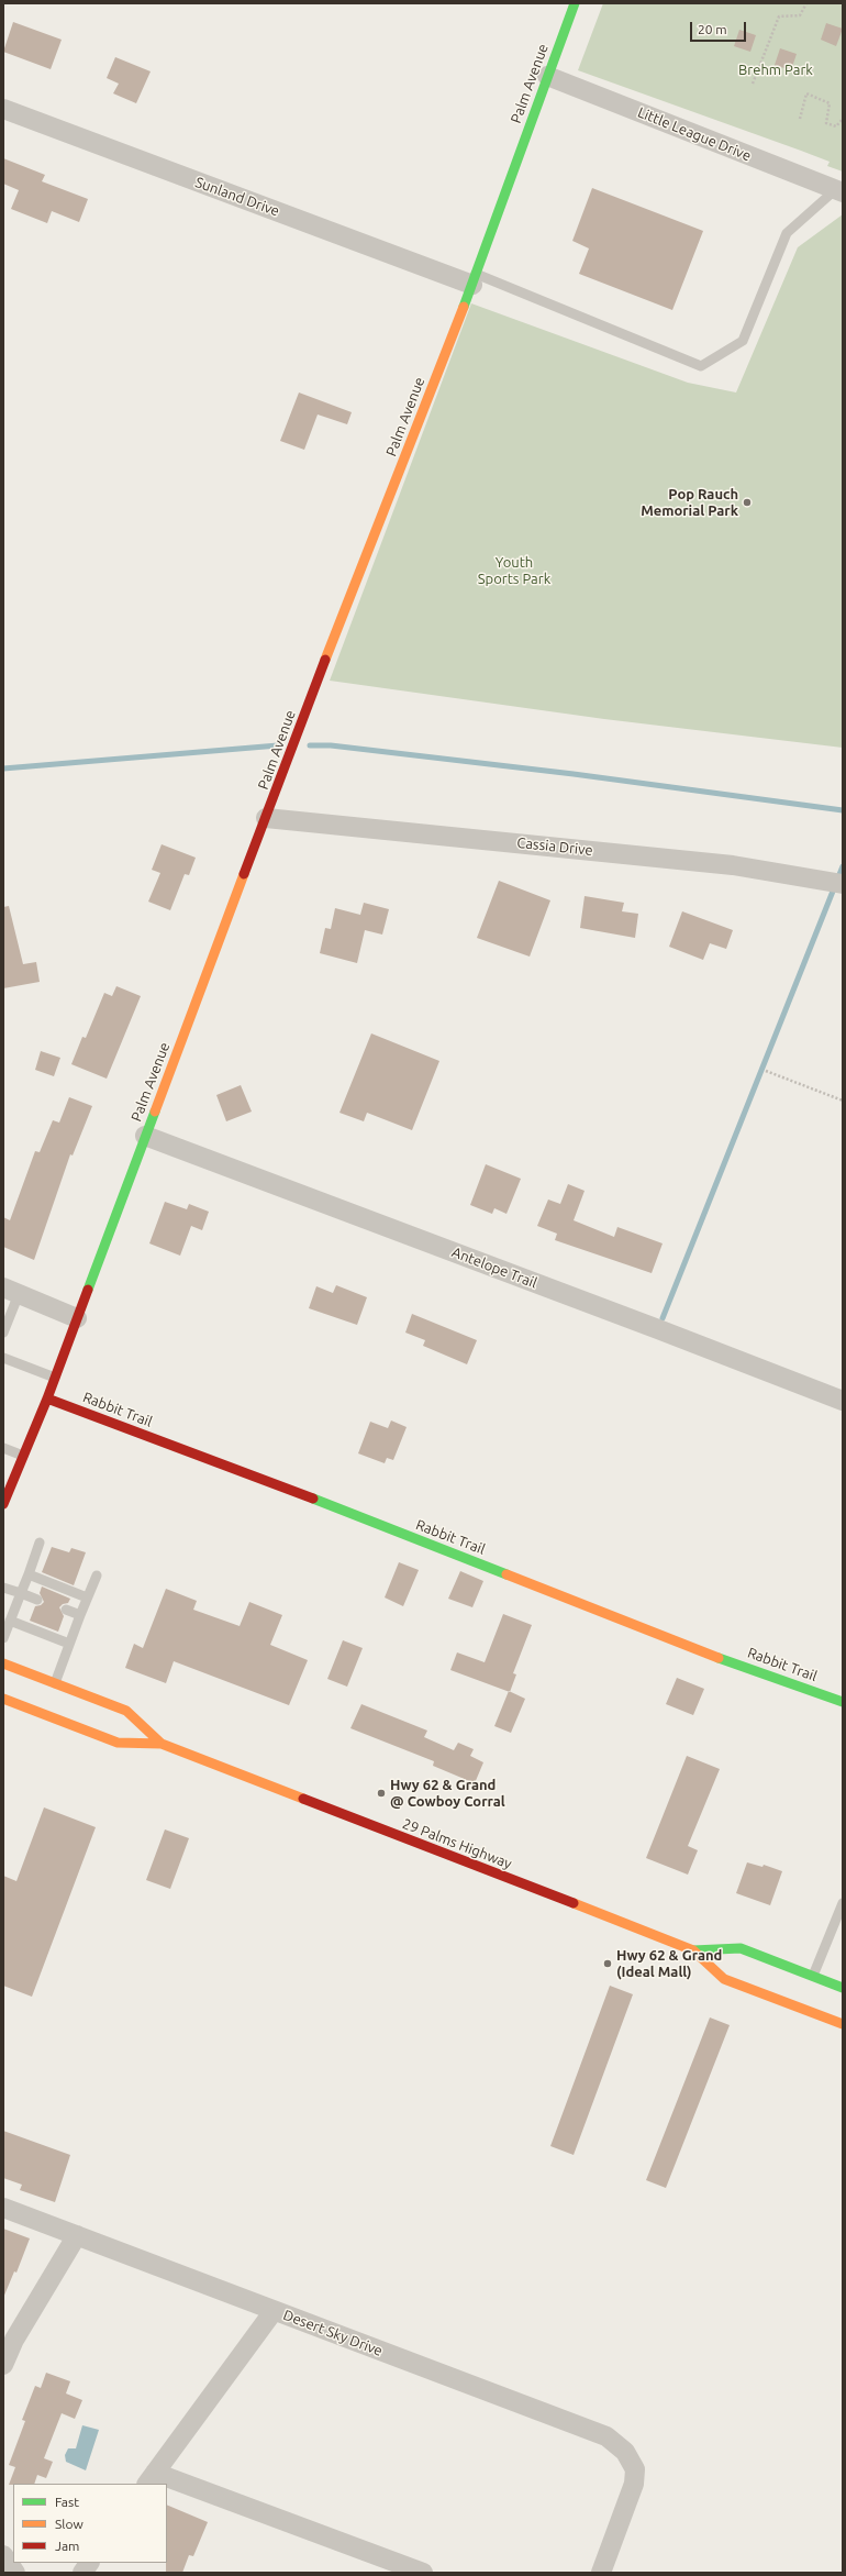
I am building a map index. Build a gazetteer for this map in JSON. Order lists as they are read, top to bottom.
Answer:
{
  "streets": {
    "street": [
      "Palm Avenue",
      "Little League Drive",
      "Sunland Drive",
      "Cassia Drive",
      "Antelope Trail",
      "Rabbit Trail",
      "29 Palms Highway",
      "Desert Sky Drive"
    ]
  },
  "crossings": [
    ["Palm Avenue", "Little League Drive"],
    ["Palm Avenue", "Sunland Drive"],
    ["Palm Avenue", "Cassia Drive"],
    ["Palm Avenue", "Antelope Trail"],
    ["Palm Avenue", "Rabbit Trail"]
  ],
  "parks": ["Brehm Park", "Youth Sports Park"],
  "places": ["Pop Rauch Memorial Park", "Hwy 62 & Grand @ Cowboy Corral", "Hwy 62 & Grand (Ideal Mall)"],
  "legend": ["Fast", "Slow", "Jam"],
  "scale_bar": "20 m"
}
